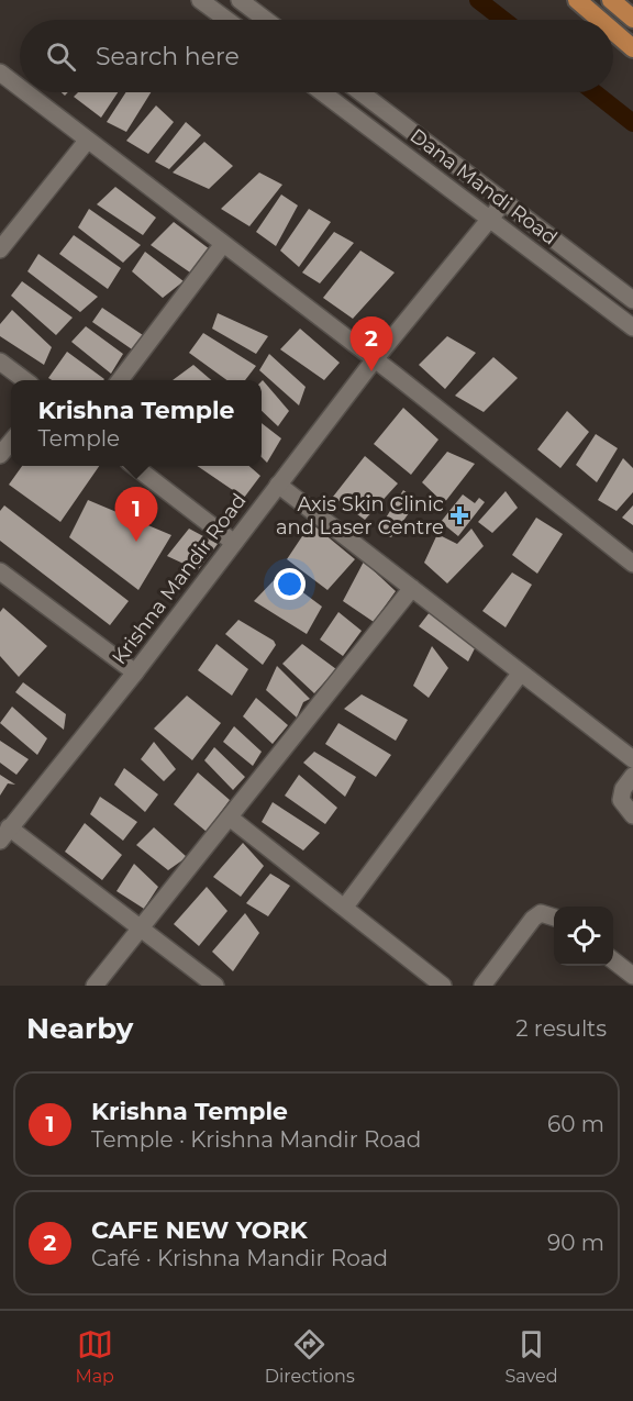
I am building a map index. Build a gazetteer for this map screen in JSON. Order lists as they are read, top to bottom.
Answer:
{
  "streets": {
    "street": ["Dana Mandi Road", "Krishna Mandir Road"]
  },
  "crossings": [
    ["Dana Mandi Road", "Krishna Mandir Road"]
  ],
  "places": {
    "health": ["Axis Skin Clinic and Laser Centre"]
  },
  "page": {
    "search": "Search here",
    "pins": ["2", "1"],
    "popup": ["Krishna Temple", "Temple"],
    "heading": ["Nearby", "2 results"],
    "list": [
      {
        "mark": "1",
        "name": "Krishna Temple",
        "note": "Temple · Krishna Mandir Road",
        "value": "60 m"
      },
      {
        "mark": "2",
        "name": "CAFE NEW YORK",
        "note": "Café · Krishna Mandir Road",
        "value": "90 m"
      }
    ],
    "nav": ["Map", "Directions", "Saved"]
  }
}
